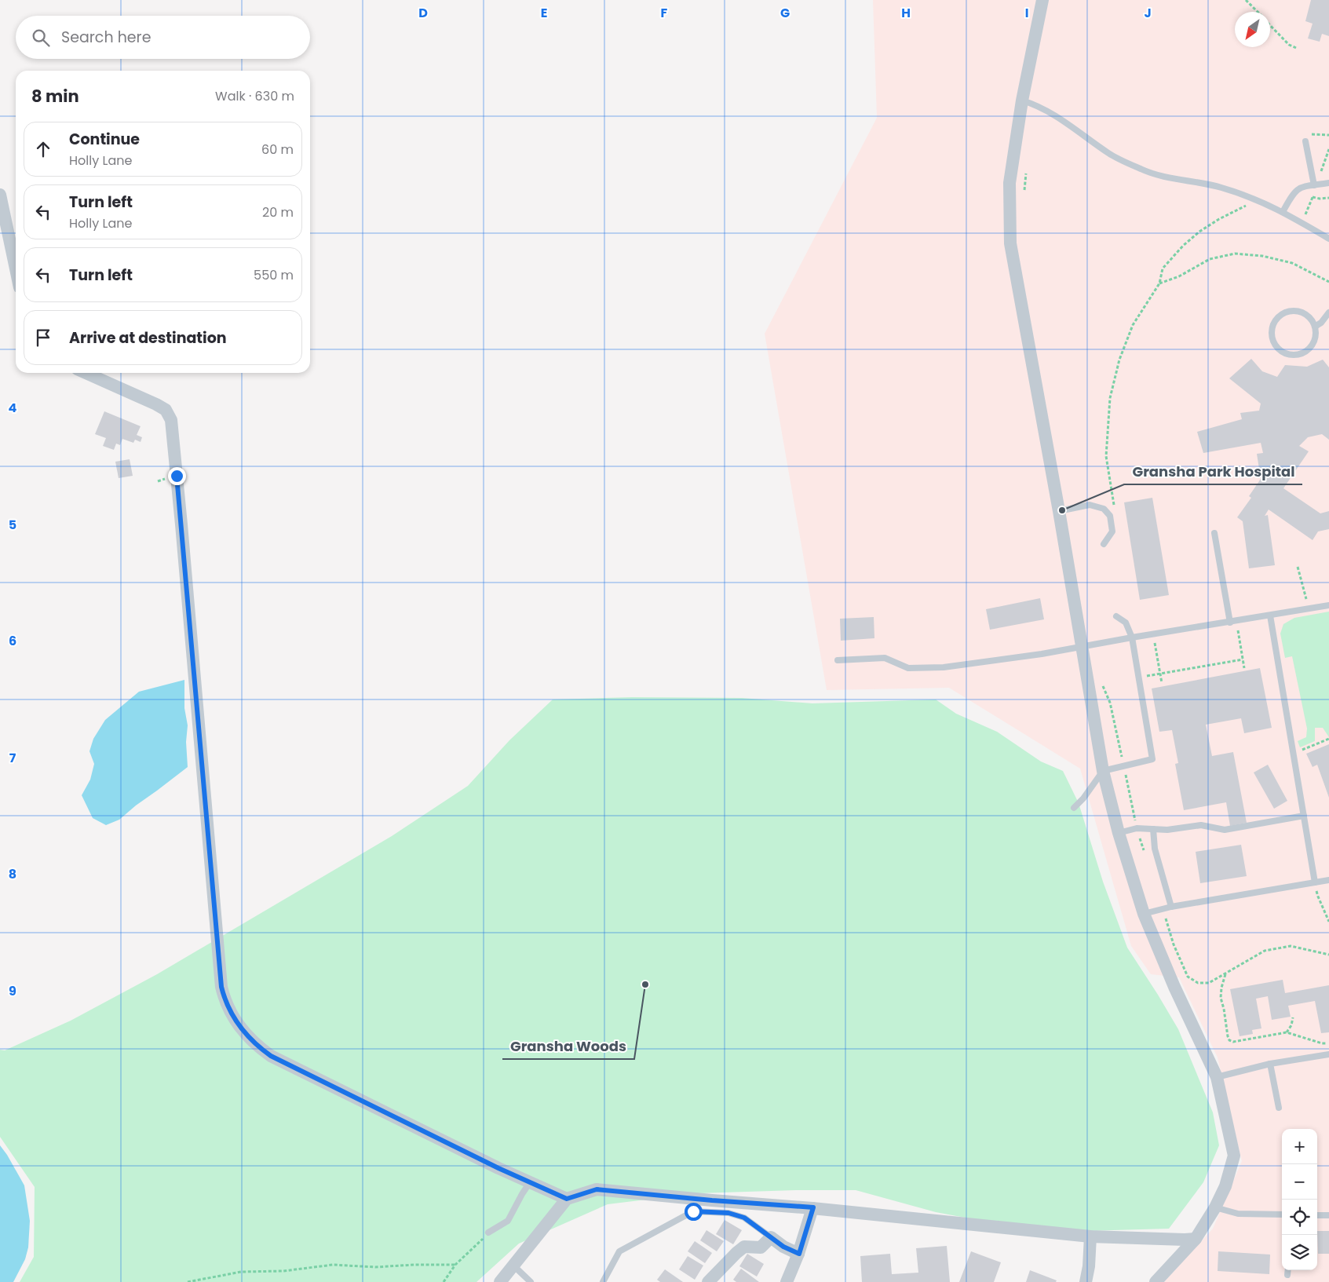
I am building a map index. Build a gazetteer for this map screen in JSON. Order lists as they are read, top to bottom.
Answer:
{
  "places": ["Gransha Park Hospital", "Gransha Woods"],
  "north": "bottom left",
  "page": {
    "search": "Search here",
    "heading": ["8 min", "Walk · 630 m"],
    "list": [
      ["Continue", "Holly Lane", "60 m"],
      ["Turn left", "Holly Lane", "20 m"],
      ["Turn left", "550 m"],
      "Arrive at destination"
    ],
    "map_buttons": ["+", "−"]
  },
  "grid": {
    "columns": [
      "D",
      "E",
      "F",
      "G",
      "H",
      "I",
      "J"
    ],
    "rows": [
      "4",
      "5",
      "6",
      "7",
      "8",
      "9"
    ]
  }
}
